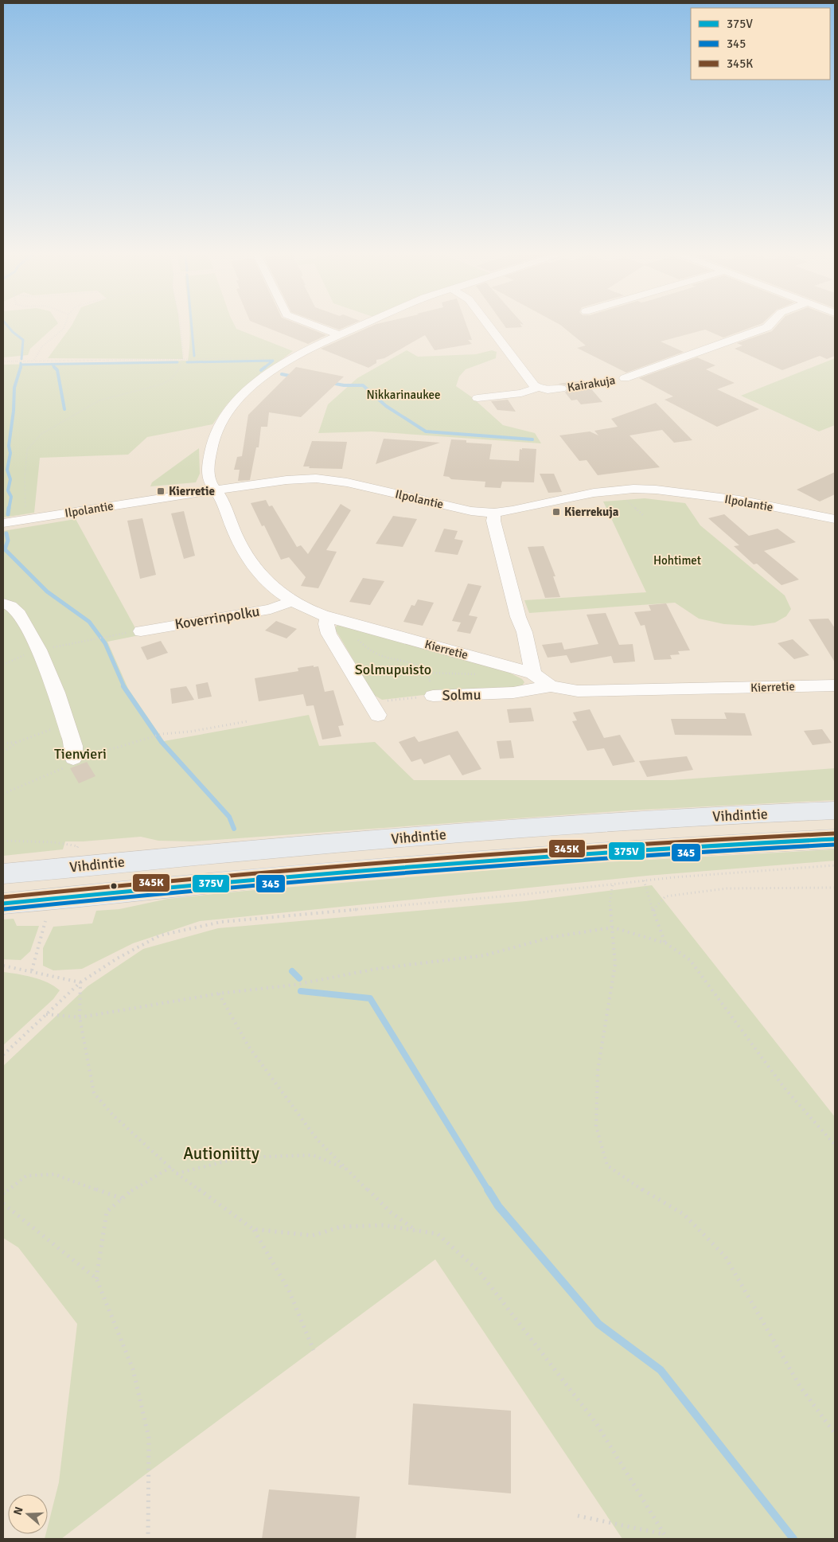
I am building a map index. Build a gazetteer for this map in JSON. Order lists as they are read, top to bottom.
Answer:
{
  "streets": {
    "main road": ["Vihdintie"],
    "street": [
      "Kairakuja",
      "Ilpolantie",
      "Koverrinpolku",
      "Kierretie",
      "Solmu"
    ]
  },
  "crossings": [
    ["Ilpolantie", "Kierretie"],
    ["Koverrinpolku", "Kierretie"],
    ["Kierretie", "Solmu"]
  ],
  "parks": [
    "Nikkarinaukee",
    "Hohtimet",
    "Solmupuisto",
    "Tienvieri",
    "Autioniitty"
  ],
  "places": {
    "transit": ["Kierretie", "Kierrekuja"]
  },
  "lines": ["transit line 345K", "transit line 375V", "transit line 345"],
  "legend": ["375V", "345", "345K"],
  "north": "left"
}
